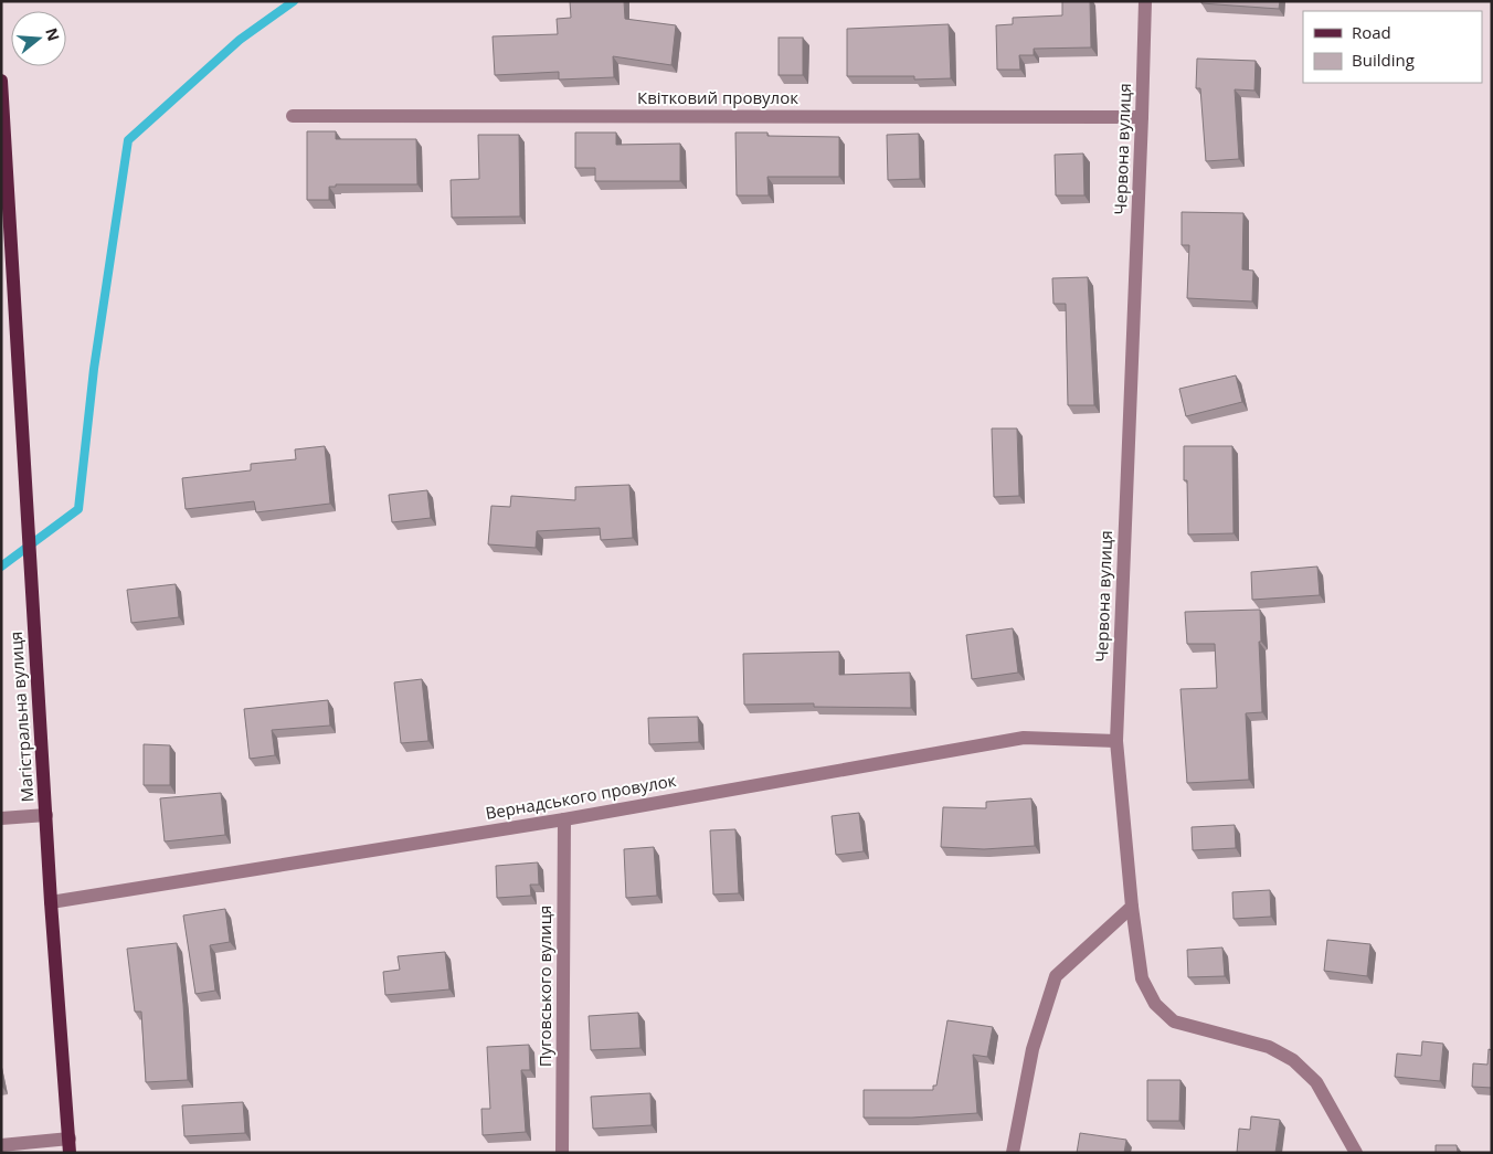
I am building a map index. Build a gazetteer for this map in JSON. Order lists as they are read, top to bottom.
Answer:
{
  "streets": {
    "main road": ["Магістральна вулиця"],
    "street": [
      "Квітковий провулок",
      "Червона вулиця",
      "Вернадського провулок",
      "Пуговського вулиця"
    ]
  },
  "crossings": [
    ["Квітковий провулок", "Червона вулиця"],
    ["Червона вулиця", "Вернадського провулок"],
    ["Магістральна вулиця", "Вернадського провулок"],
    ["Вернадського провулок", "Пуговського вулиця"]
  ],
  "legend": ["Road", "Building"],
  "north": "right"
}
